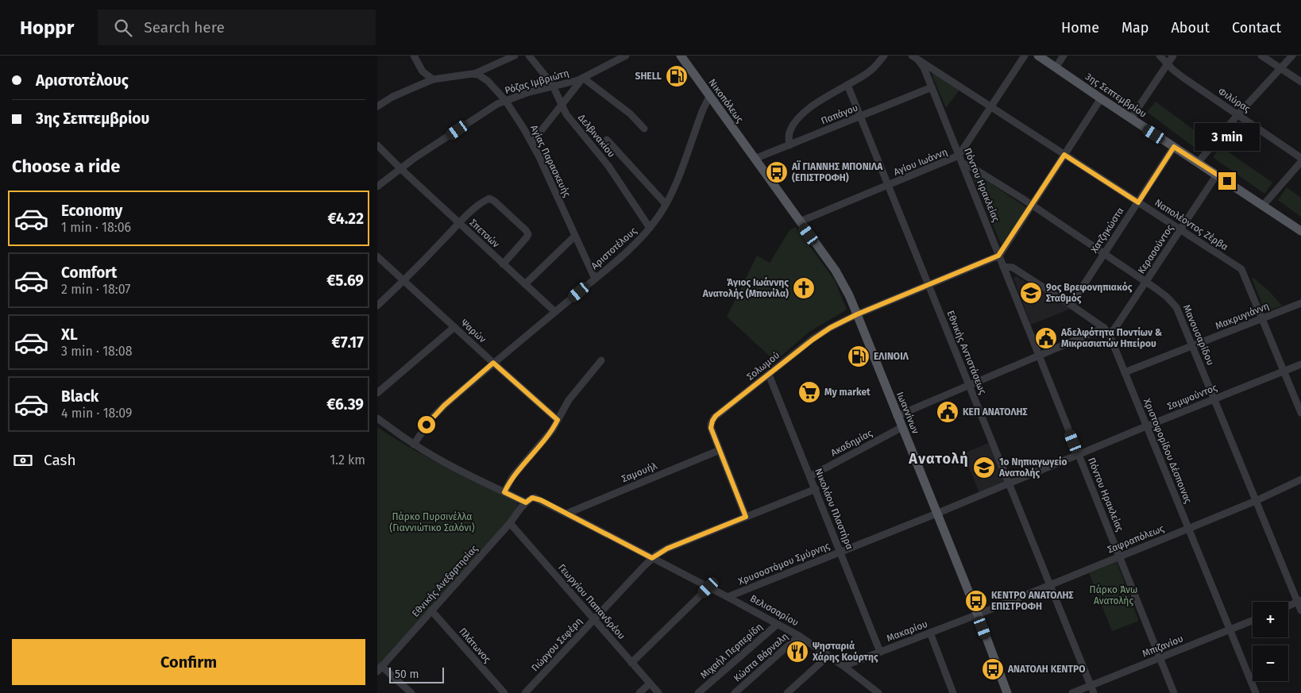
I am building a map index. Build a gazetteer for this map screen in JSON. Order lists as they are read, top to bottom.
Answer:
{
  "streets": {
    "main road": ["3ης Σεπτεμβρίου", "Νικοπόλεως", "Ιωαννίνων"],
    "street": [
      "Ρόζας Ιμβριώτη",
      "Φιλύρας",
      "Παπάγου",
      "Δελβινακίου",
      "Αγίας Παρασκευής",
      "Αγίου Ιωάννη",
      "Πόντου Ηρακλείας",
      "Ναπολέοντος Ζέρβα",
      "Χατζηκώστα",
      "Σπετσών",
      "Αριστοτέλους",
      "Κερασούντος",
      "Μακρυγιάννη",
      "Ψαρών",
      "Μανουσαρίδου",
      "Εθνικής Αντιστάσεως",
      "Σολωμού",
      "Σαμψούντος",
      "Ακαδημίας",
      "Χριστοφορίδου Δέσποινας",
      "Σαμουήλ",
      "Νικολάου Πλαστήρα",
      "Σαφραπόλεως",
      "Χρυσοστόμου Σμύρνης",
      "Εθνικής Ανεξαρτησίας",
      "Γεωργίου Παπανδρέου",
      "Βελισσαρίου",
      "Μακαρίου",
      "Γιώργου Σεφέρη",
      "Πλάτωνος",
      "Μπιζανίου",
      "Μιχαήλ Περπερίδη",
      "Κώστα Βάρναλη"
    ]
  },
  "crossings": [
    ["Ρόζας Ιμβριώτη", "Δελβινακίου"],
    ["Ρόζας Ιμβριώτη", "Αγίας Παρασκευής"],
    ["Ρόζας Ιμβριώτη", "Σπετσών"],
    ["3ης Σεπτεμβρίου", "Χατζηκώστα"],
    ["3ης Σεπτεμβρίου", "Κερασούντος"],
    ["Νικοπόλεως", "Παπάγου"],
    ["Νικοπόλεως", "Αριστοτέλους"],
    ["Νικοπόλεως", "Ιωαννίνων"],
    ["Παπάγου", "Πόντου Ηρακλείας"],
    ["Παπάγου", "Εθνικής Αντιστάσεως"],
    ["Παπάγου", "Ιωαννίνων"],
    ["Δελβινακίου", "Αριστοτέλους"],
    ["Αγίας Παρασκευής", "Αριστοτέλους"],
    ["Αγίου Ιωάννη", "Πόντου Ηρακλείας"],
    ["Αγίου Ιωάννη", "Ναπολέοντος Ζέρβα"],
    ["Αγίου Ιωάννη", "Μανουσαρίδου"],
    ["Αγίου Ιωάννη", "Εθνικής Αντιστάσεως"],
    ["Αγίου Ιωάννη", "Ιωαννίνων"],
    ["Πόντου Ηρακλείας", "Ναπολέοντος Ζέρβα"],
    ["Πόντου Ηρακλείας", "Μανουσαρίδου"],
    ["Πόντου Ηρακλείας", "Σολωμού"],
    ["Πόντου Ηρακλείας", "Σαμψούντος"],
    ["Πόντου Ηρακλείας", "Χριστοφορίδου Δέσποινας"],
    ["Πόντου Ηρακλείας", "Σαφραπόλεως"],
    ["Πόντου Ηρακλείας", "Μπιζανίου"],
    ["Ναπολέοντος Ζέρβα", "Χατζηκώστα"],
    ["Ναπολέοντος Ζέρβα", "Κερασούντος"],
    ["Ναπολέοντος Ζέρβα", "Μακρυγιάννη"],
    ["Ναπολέοντος Ζέρβα", "Σαμψούντος"],
    ["Χατζηκώστα", "Μανουσαρίδου"],
    ["Χατζηκώστα", "Χριστοφορίδου Δέσποινας"],
    ["Σπετσών", "Αριστοτέλους"],
    ["Αριστοτέλους", "Ψαρών"],
    ["Κερασούντος", "Μανουσαρίδου"],
    ["Κερασούντος", "Χριστοφορίδου Δέσποινας"],
    ["Μακρυγιάννη", "Μανουσαρίδου"],
    ["Μακρυγιάννη", "Χριστοφορίδου Δέσποινας"],
    ["Μανουσαρίδου", "Σαμψούντος"],
    ["Μανουσαρίδου", "Σαφραπόλεως"],
    ["Εθνικής Αντιστάσεως", "Σολωμού"],
    ["Εθνικής Αντιστάσεως", "Σαμψούντος"],
    ["Εθνικής Αντιστάσεως", "Σαφραπόλεως"],
    ["Εθνικής Αντιστάσεως", "Μπιζανίου"],
    ["Σολωμού", "Ιωαννίνων"],
    ["Σολωμού", "Σαμουήλ"],
    ["Σολωμού", "Νικολάου Πλαστήρα"],
    ["Σολωμού", "Γιώργου Σεφέρη"],
    ["Σαμψούντος", "Ιωαννίνων"],
    ["Σαμψούντος", "Χριστοφορίδου Δέσποινας"],
    ["Σαμψούντος", "Χρυσοστόμου Σμύρνης"],
    ["Ιωαννίνων", "Ακαδημίας"],
    ["Ιωαννίνων", "Σαφραπόλεως"],
    ["Ιωαννίνων", "Χρυσοστόμου Σμύρνης"],
    ["Ιωαννίνων", "Μακαρίου"],
    ["Ακαδημίας", "Νικολάου Πλαστήρα"],
    ["Χριστοφορίδου Δέσποινας", "Σαφραπόλεως"],
    ["Χριστοφορίδου Δέσποινας", "Μπιζανίου"],
    ["Σαμουήλ", "Βελισσαρίου"],
    ["Νικολάου Πλαστήρα", "Χρυσοστόμου Σμύρνης"],
    ["Νικολάου Πλαστήρα", "Μακαρίου"],
    ["Νικολάου Πλαστήρα", "Γιώργου Σεφέρη"],
    ["Σαφραπόλεως", "Μακαρίου"],
    ["Χρυσοστόμου Σμύρνης", "Βελισσαρίου"],
    ["Εθνικής Ανεξαρτησίας", "Γεωργίου Παπανδρέου"],
    ["Εθνικής Ανεξαρτησίας", "Βελισσαρίου"],
    ["Εθνικής Ανεξαρτησίας", "Πλάτωνος"],
    ["Γεωργίου Παπανδρέου", "Γιώργου Σεφέρη"],
    ["Βελισσαρίου", "Μακαρίου"],
    ["Βελισσαρίου", "Γιώργου Σεφέρη"],
    ["Βελισσαρίου", "Μιχαήλ Περπερίδη"],
    ["Βελισσαρίου", "Κώστα Βάρναλη"]
  ],
  "districts": ["Ανατολή"],
  "parks": ["Πάρκο Πυρσινέλλα (Γιαννιώτικο Σαλόνι)", "Πάρκο Άνω Ανατολής"],
  "places": {
    "fuel station": ["SHELL", "ΕΛΙΝΟΙΛ"],
    "bus stop": ["ΑΪ ΓΙΑΝΝΗΣ ΜΠΟΝΙΛΑ (ΕΠΙΣΤΡΟΦΗ)", "ΚΕΝΤΡΟ ΑΝΑΤΟΛΗΣ ΕΠΙΣΤΡΟΦΗ", "ΑΝΑΤΟΛΗ ΚΕΝΤΡΟ"],
    "church": ["Άγιος Ιωάννης Ανατολής (Μπονίλα)"],
    "school or university": ["9ος Βρεφονηπιακός Σταθμός", "1ο Νηπιαγωγείο Ανατολής"],
    "public building": ["Αδελφότητα Ποντίων & Μικρασιατών Ηπείρου", "ΚΕΠ ΑΝΑΤΟΛΗΣ"],
    "supermarket": ["My market"],
    "restaurant": ["Ψησταριά Χάρης Κούρτης"]
  },
  "scale_bar": "50 m",
  "page": {
    "header": "Hoppr",
    "search": "Search here",
    "nav": [
      "Home",
      "Map",
      "About",
      "Contact"
    ],
    "banner": ["Αριστοτέλους", "3ης Σεπτεμβρίου"],
    "bubble": "3 min",
    "heading": "Choose a ride",
    "list": [
      {
        "name": "Economy",
        "note": "1 min · 18:06",
        "value": "€4.22"
      },
      {
        "name": "Comfort",
        "note": "2 min · 18:07",
        "value": "€5.69"
      },
      {
        "name": "XL",
        "note": "3 min · 18:08",
        "value": "€7.17"
      },
      {
        "name": "Black",
        "note": "4 min · 18:09",
        "value": "€6.39"
      }
    ],
    "pay": ["Cash", "1.2 km"],
    "map_buttons": ["+", "−"],
    "buttons": "Confirm",
    "scale": "50 m"
  }
}
